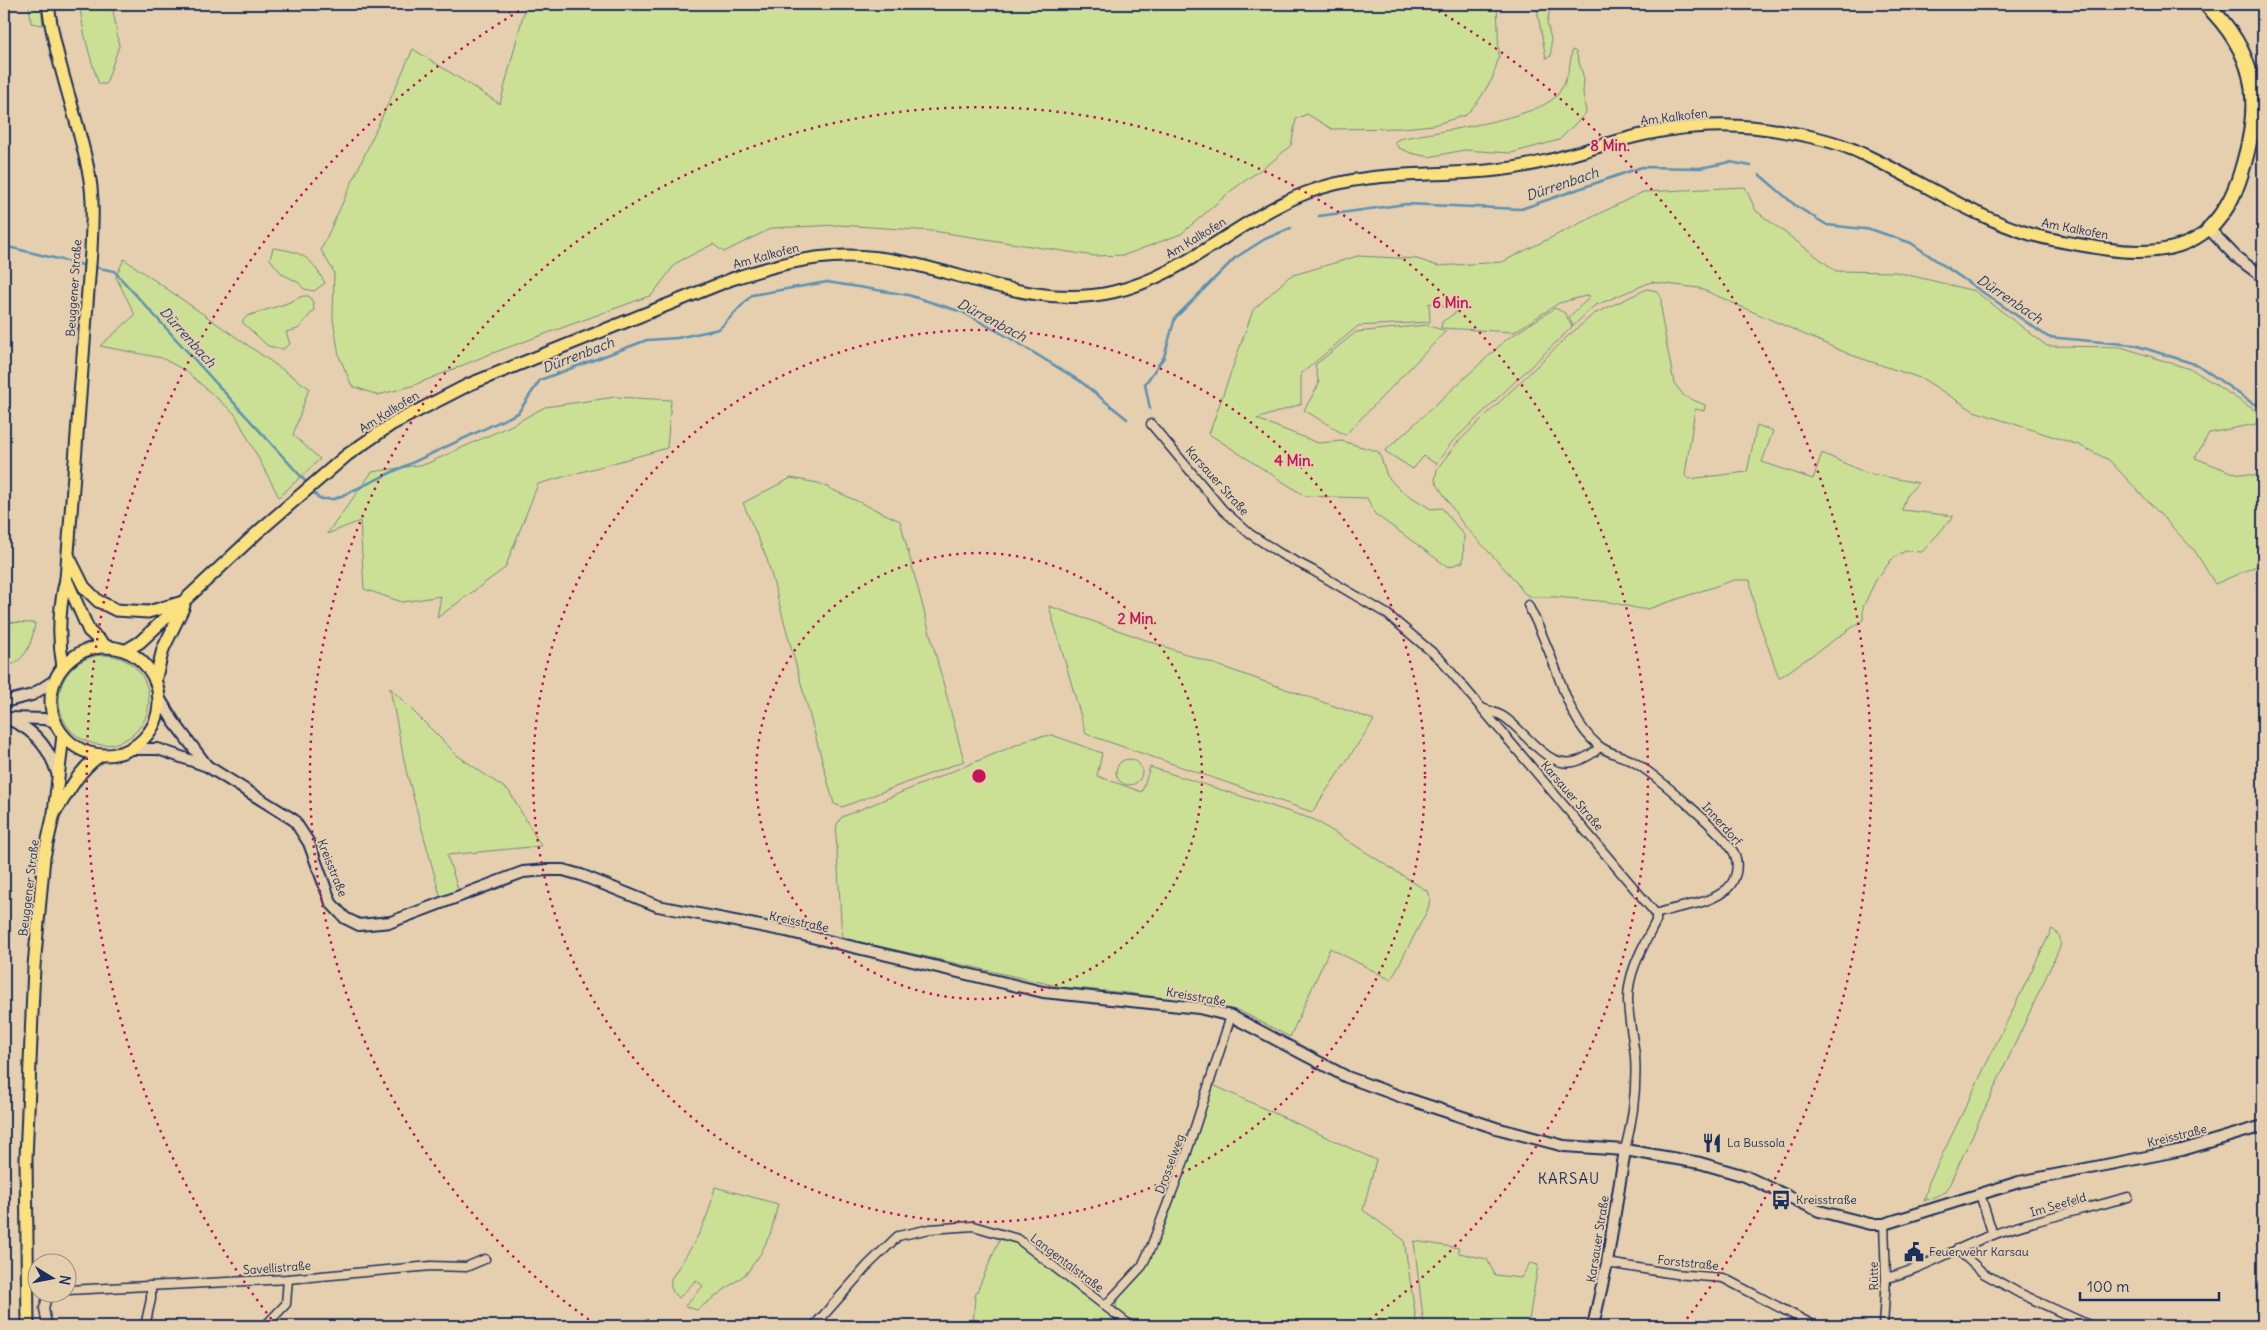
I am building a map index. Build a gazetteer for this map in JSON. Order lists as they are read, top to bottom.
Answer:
{
  "streets": {
    "main road": ["Am Kalkofen", "Beuggener Straße"],
    "street": [
      "Karsauer Straße",
      "Innerdorf",
      "Kreisstraße",
      "Drosselweg",
      "Im Seefeld",
      "Langentalstraße",
      "Forststraße",
      "Savellistraße",
      "Rütte"
    ]
  },
  "crossings": [
    ["Am Kalkofen", "Beuggener Straße"],
    ["Am Kalkofen", "Kreisstraße"],
    ["Beuggener Straße", "Kreisstraße"],
    ["Karsauer Straße", "Innerdorf"],
    ["Karsauer Straße", "Kreisstraße"],
    ["Karsauer Straße", "Forststraße"],
    ["Kreisstraße", "Drosselweg"],
    ["Kreisstraße", "Rütte"],
    ["Drosselweg", "Langentalstraße"],
    ["Im Seefeld", "Rütte"]
  ],
  "districts": ["KARSAU"],
  "water": ["Dürrenbach"],
  "places": {
    "restaurant": ["La Bussola"],
    "bus stop": ["Kreisstraße"],
    "public building": ["Feuerwehr Karsau"]
  },
  "scale_bar": "100 m",
  "north": "right",
  "rings": [
    "8 Min.",
    "6 Min.",
    "4 Min.",
    "2 Min."
  ]
}
